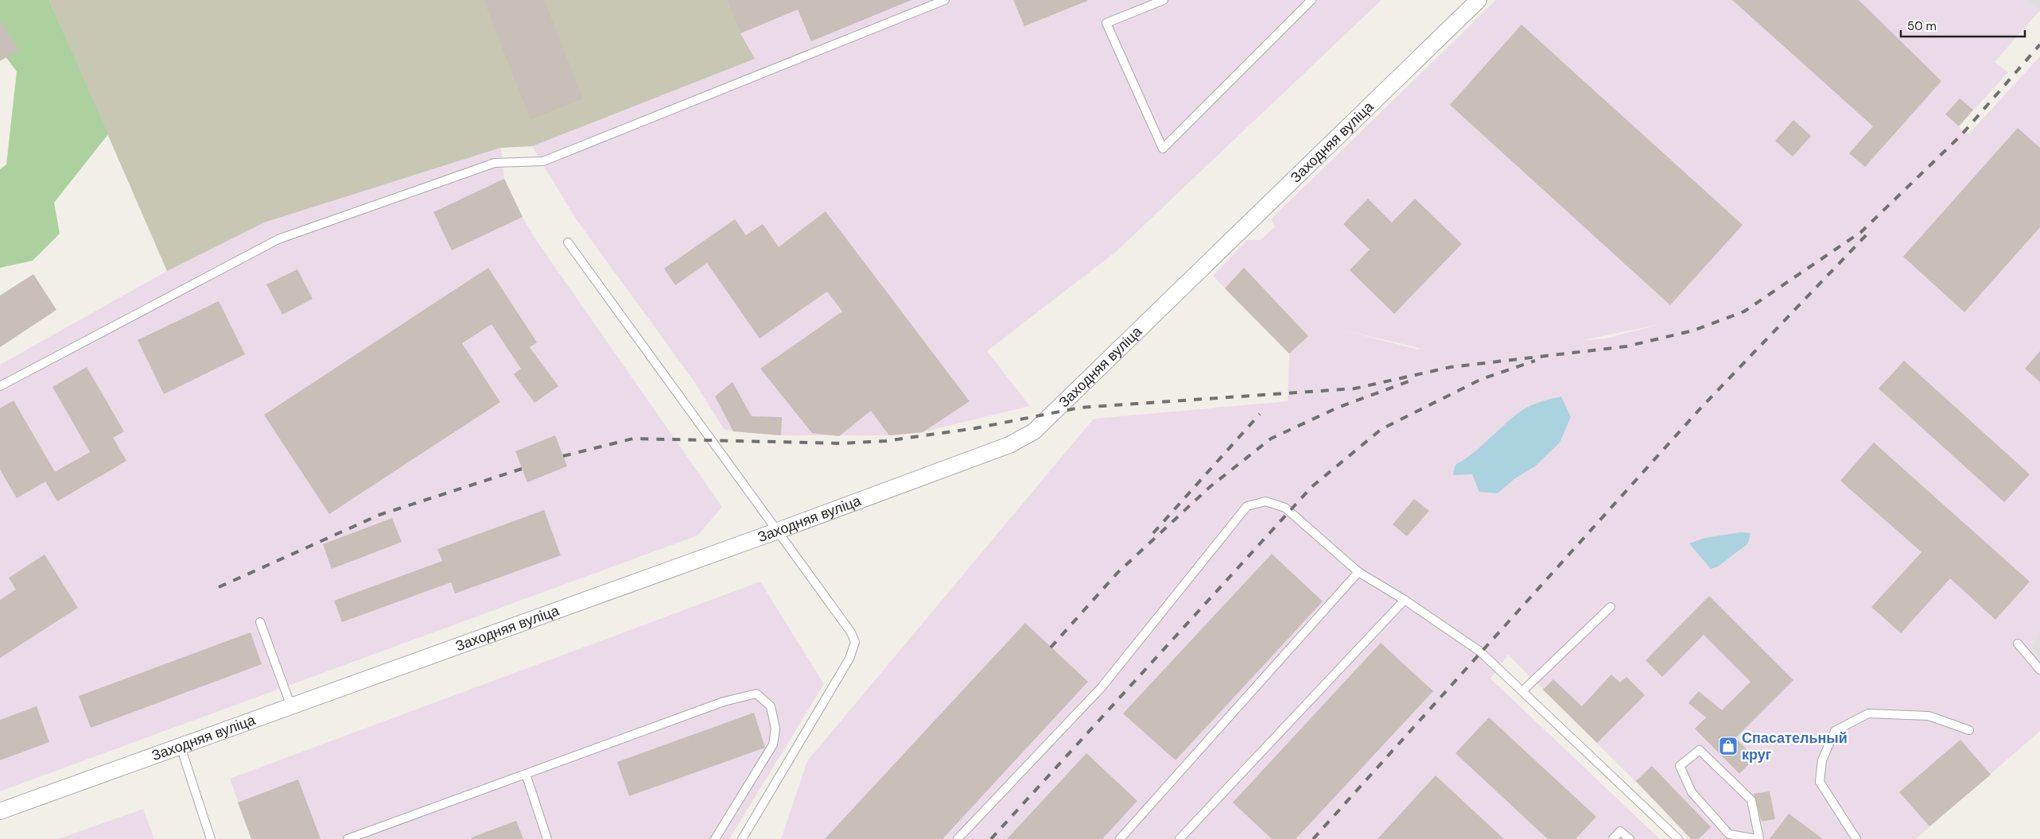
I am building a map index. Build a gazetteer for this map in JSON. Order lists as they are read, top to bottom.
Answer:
{
  "streets": {
    "street": ["Заходняя вуліца"]
  },
  "places": {
    "shop": ["Спасательный круг"]
  },
  "scale_bar": "50 m"
}
